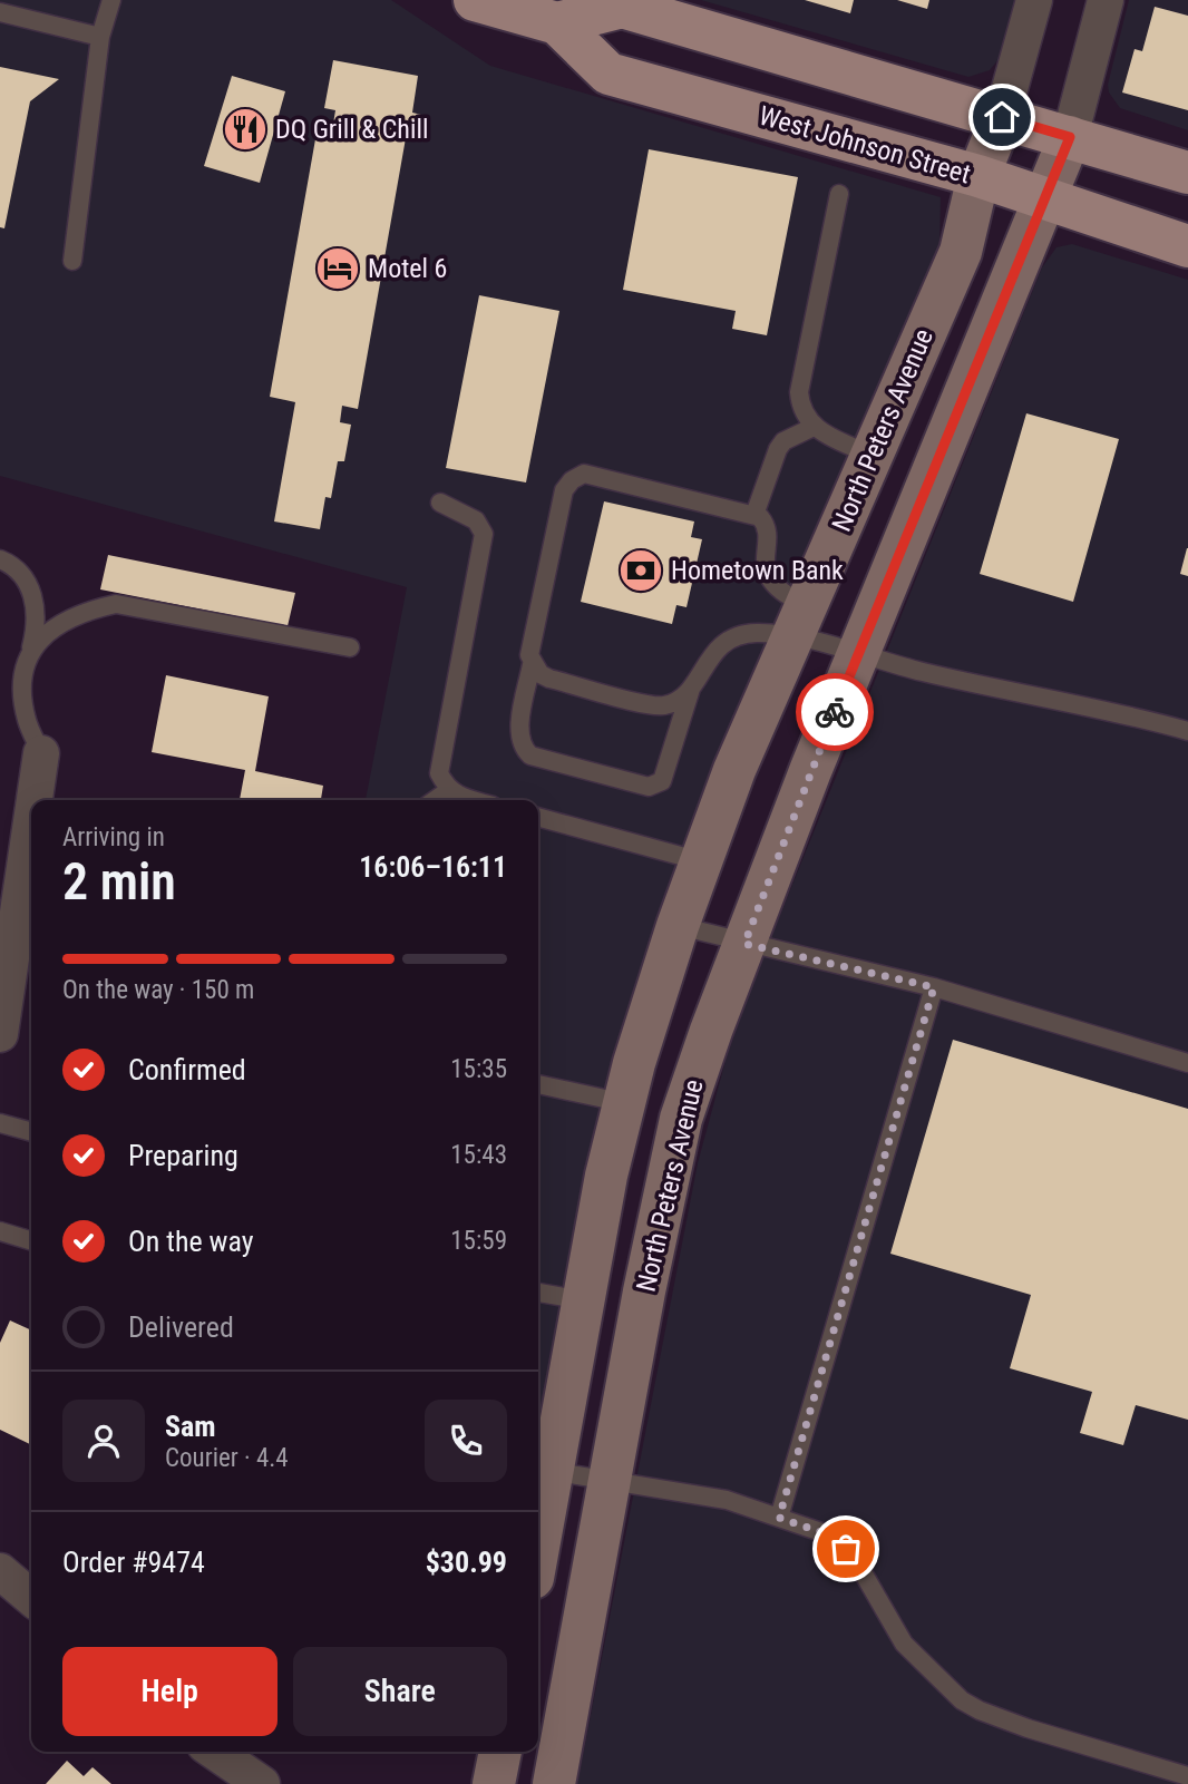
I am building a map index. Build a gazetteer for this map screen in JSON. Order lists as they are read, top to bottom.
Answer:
{
  "streets": {
    "main road": ["West Johnson Street", "North Peters Avenue"]
  },
  "crossings": [
    ["West Johnson Street", "North Peters Avenue"]
  ],
  "places": {
    "restaurant": ["DQ Grill & Chill"],
    "hotel": ["Motel 6"],
    "bank": ["Hometown Bank"]
  },
  "page": {
    "heading": ["2 min", "Arriving in", "16:06–16:11"],
    "panel": [
      "Sam",
      "Courier · 4.4",
      "Order #9474",
      "$30.99"
    ],
    "bar": "On the way · 150 m",
    "list": [
      ["Confirmed", "15:35"],
      ["Preparing", "15:43"],
      ["On the way", "15:59"],
      "Delivered"
    ],
    "buttons": ["Help", "Share"]
  }
}
